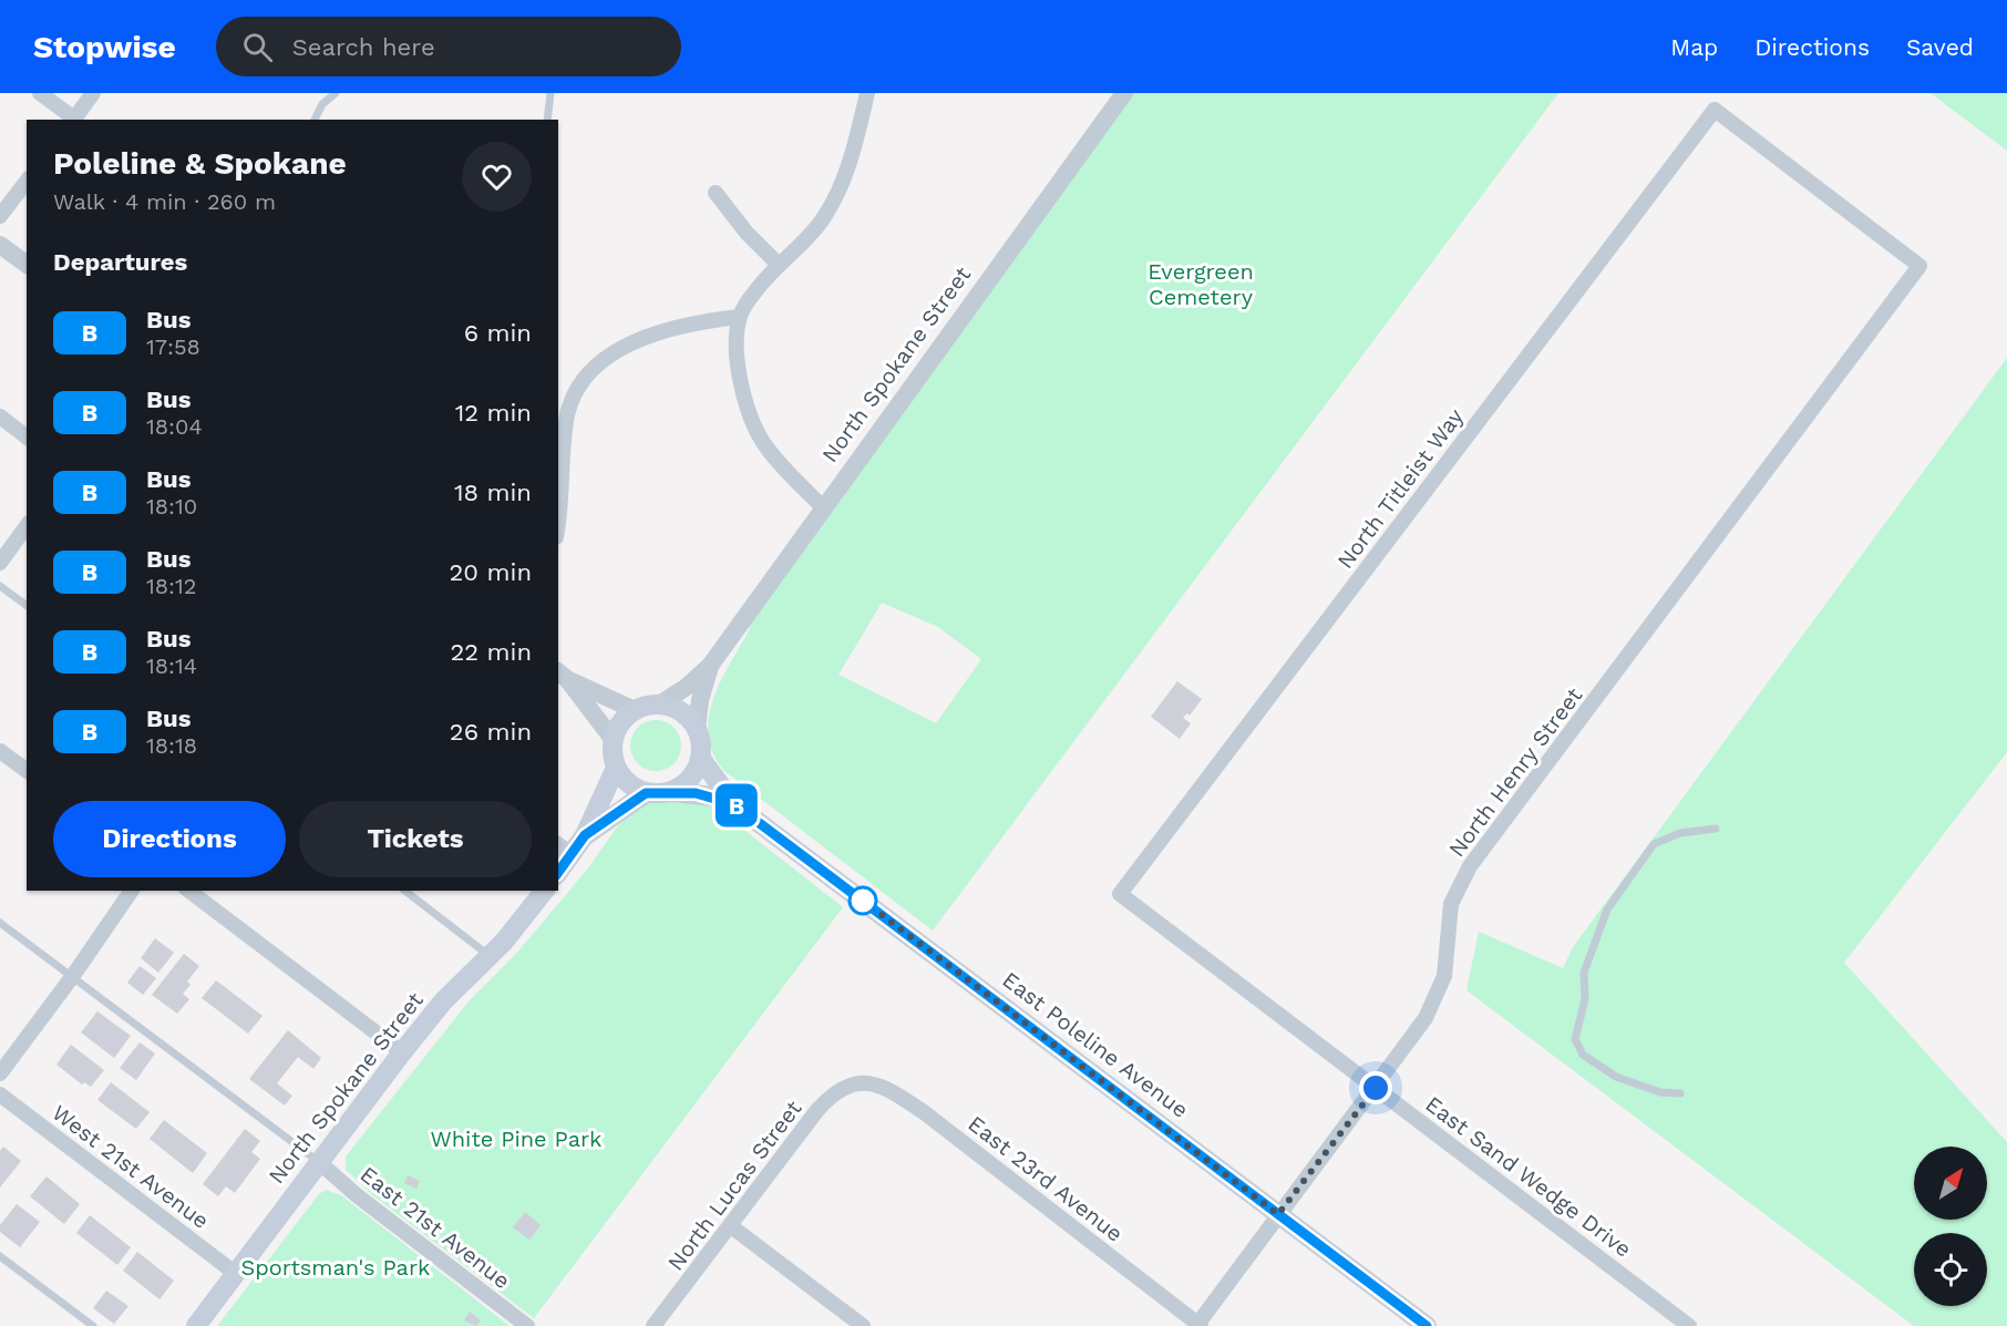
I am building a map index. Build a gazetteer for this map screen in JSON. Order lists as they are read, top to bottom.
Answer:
{
  "streets": {
    "main road": ["North Spokane Street", "East Poleline Avenue"],
    "street": [
      "North Titleist Way",
      "North Henry Street",
      "West 21st Avenue",
      "East Sand Wedge Drive",
      "East 23rd Avenue",
      "North Lucas Street",
      "East 21st Avenue"
    ]
  },
  "crossings": [
    ["North Spokane Street", "East Poleline Avenue"],
    ["North Spokane Street", "West 21st Avenue"],
    ["North Spokane Street", "East 21st Avenue"],
    ["North Titleist Way", "North Henry Street"],
    ["North Titleist Way", "East Sand Wedge Drive"],
    ["North Henry Street", "East Poleline Avenue"],
    ["North Henry Street", "East Sand Wedge Drive"],
    ["North Henry Street", "East 23rd Avenue"],
    ["East 23rd Avenue", "North Lucas Street"]
  ],
  "parks": ["Evergreen Cemetery", "White Pine Park", "Sportsman's Park"],
  "lines": ["bus line B"],
  "north": "top right",
  "page": {
    "header": "Stopwise",
    "search": "Search here",
    "nav": ["Map", "Directions", "Saved"],
    "on_map": "B",
    "heading": [
      ["Poleline & Spokane", "Walk · 4 min · 260 m"],
      "Departures"
    ],
    "list": [
      {
        "mark": "B",
        "name": "Bus",
        "note": "17:58",
        "value": "6 min"
      },
      {
        "mark": "B",
        "name": "Bus",
        "note": "18:04",
        "value": "12 min"
      },
      {
        "mark": "B",
        "name": "Bus",
        "note": "18:10",
        "value": "18 min"
      },
      {
        "mark": "B",
        "name": "Bus",
        "note": "18:12",
        "value": "20 min"
      },
      {
        "mark": "B",
        "name": "Bus",
        "note": "18:14",
        "value": "22 min"
      },
      {
        "mark": "B",
        "name": "Bus",
        "note": "18:18",
        "value": "26 min"
      }
    ],
    "buttons": ["Directions", "Tickets"]
  }
}
